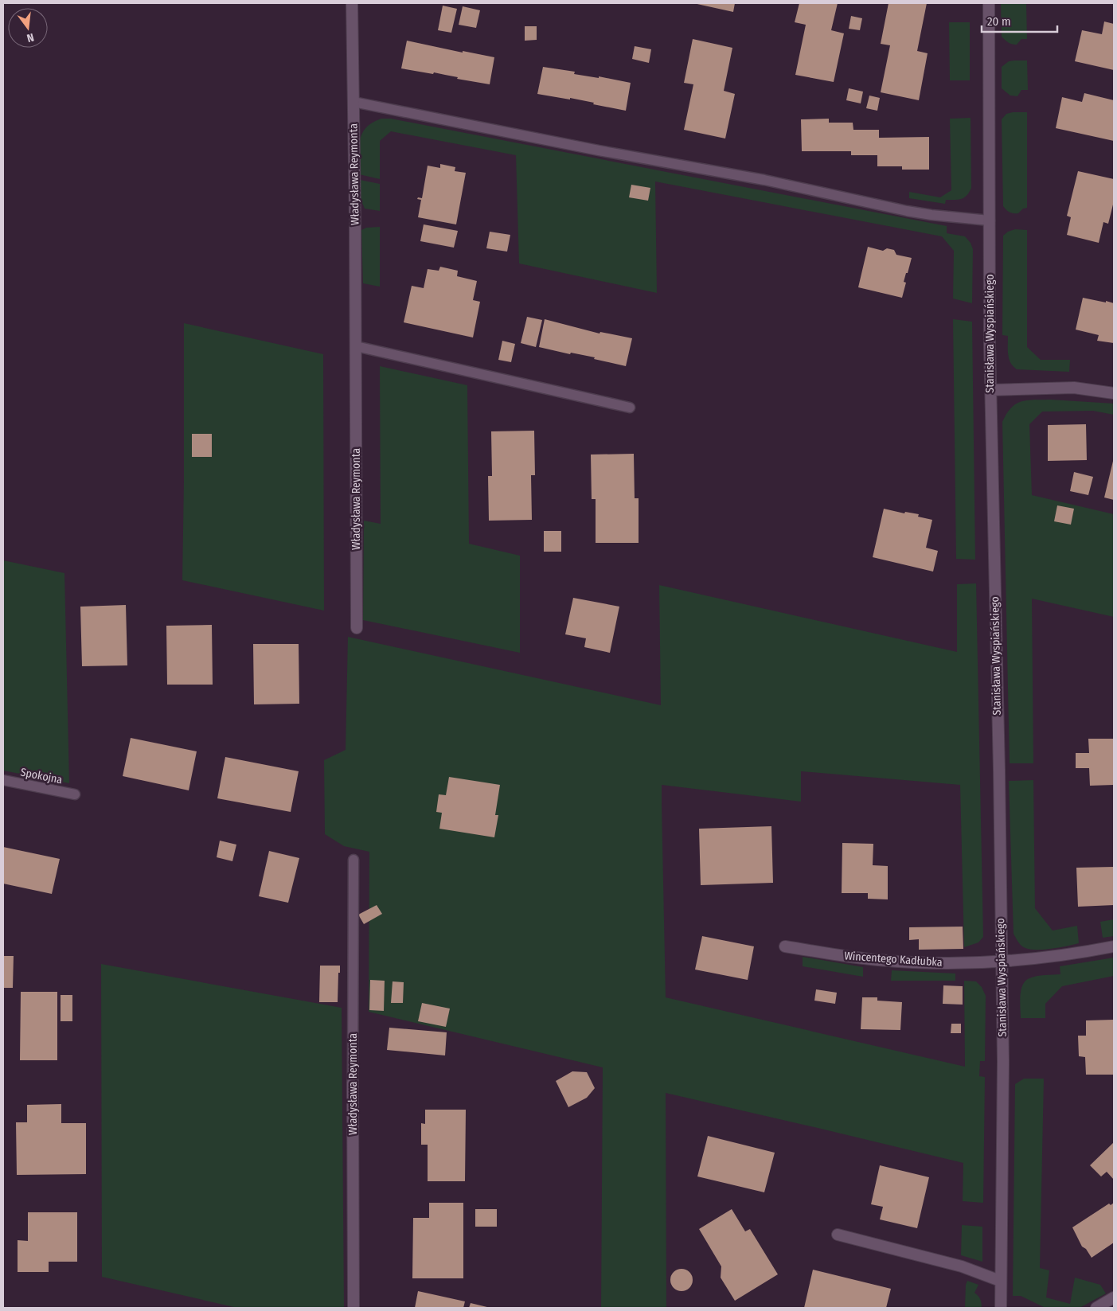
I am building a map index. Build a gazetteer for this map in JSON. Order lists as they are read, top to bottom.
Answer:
{
  "streets": {
    "street": ["Władysława Reymonta", "Stanisława Wyspiańskiego", "Wincentego Kadłubka"],
    "lane": ["Spokojna"]
  },
  "crossings": [
    ["Stanisława Wyspiańskiego", "Wincentego Kadłubka"]
  ],
  "scale_bar": "20 m",
  "north": "bottom"
}
